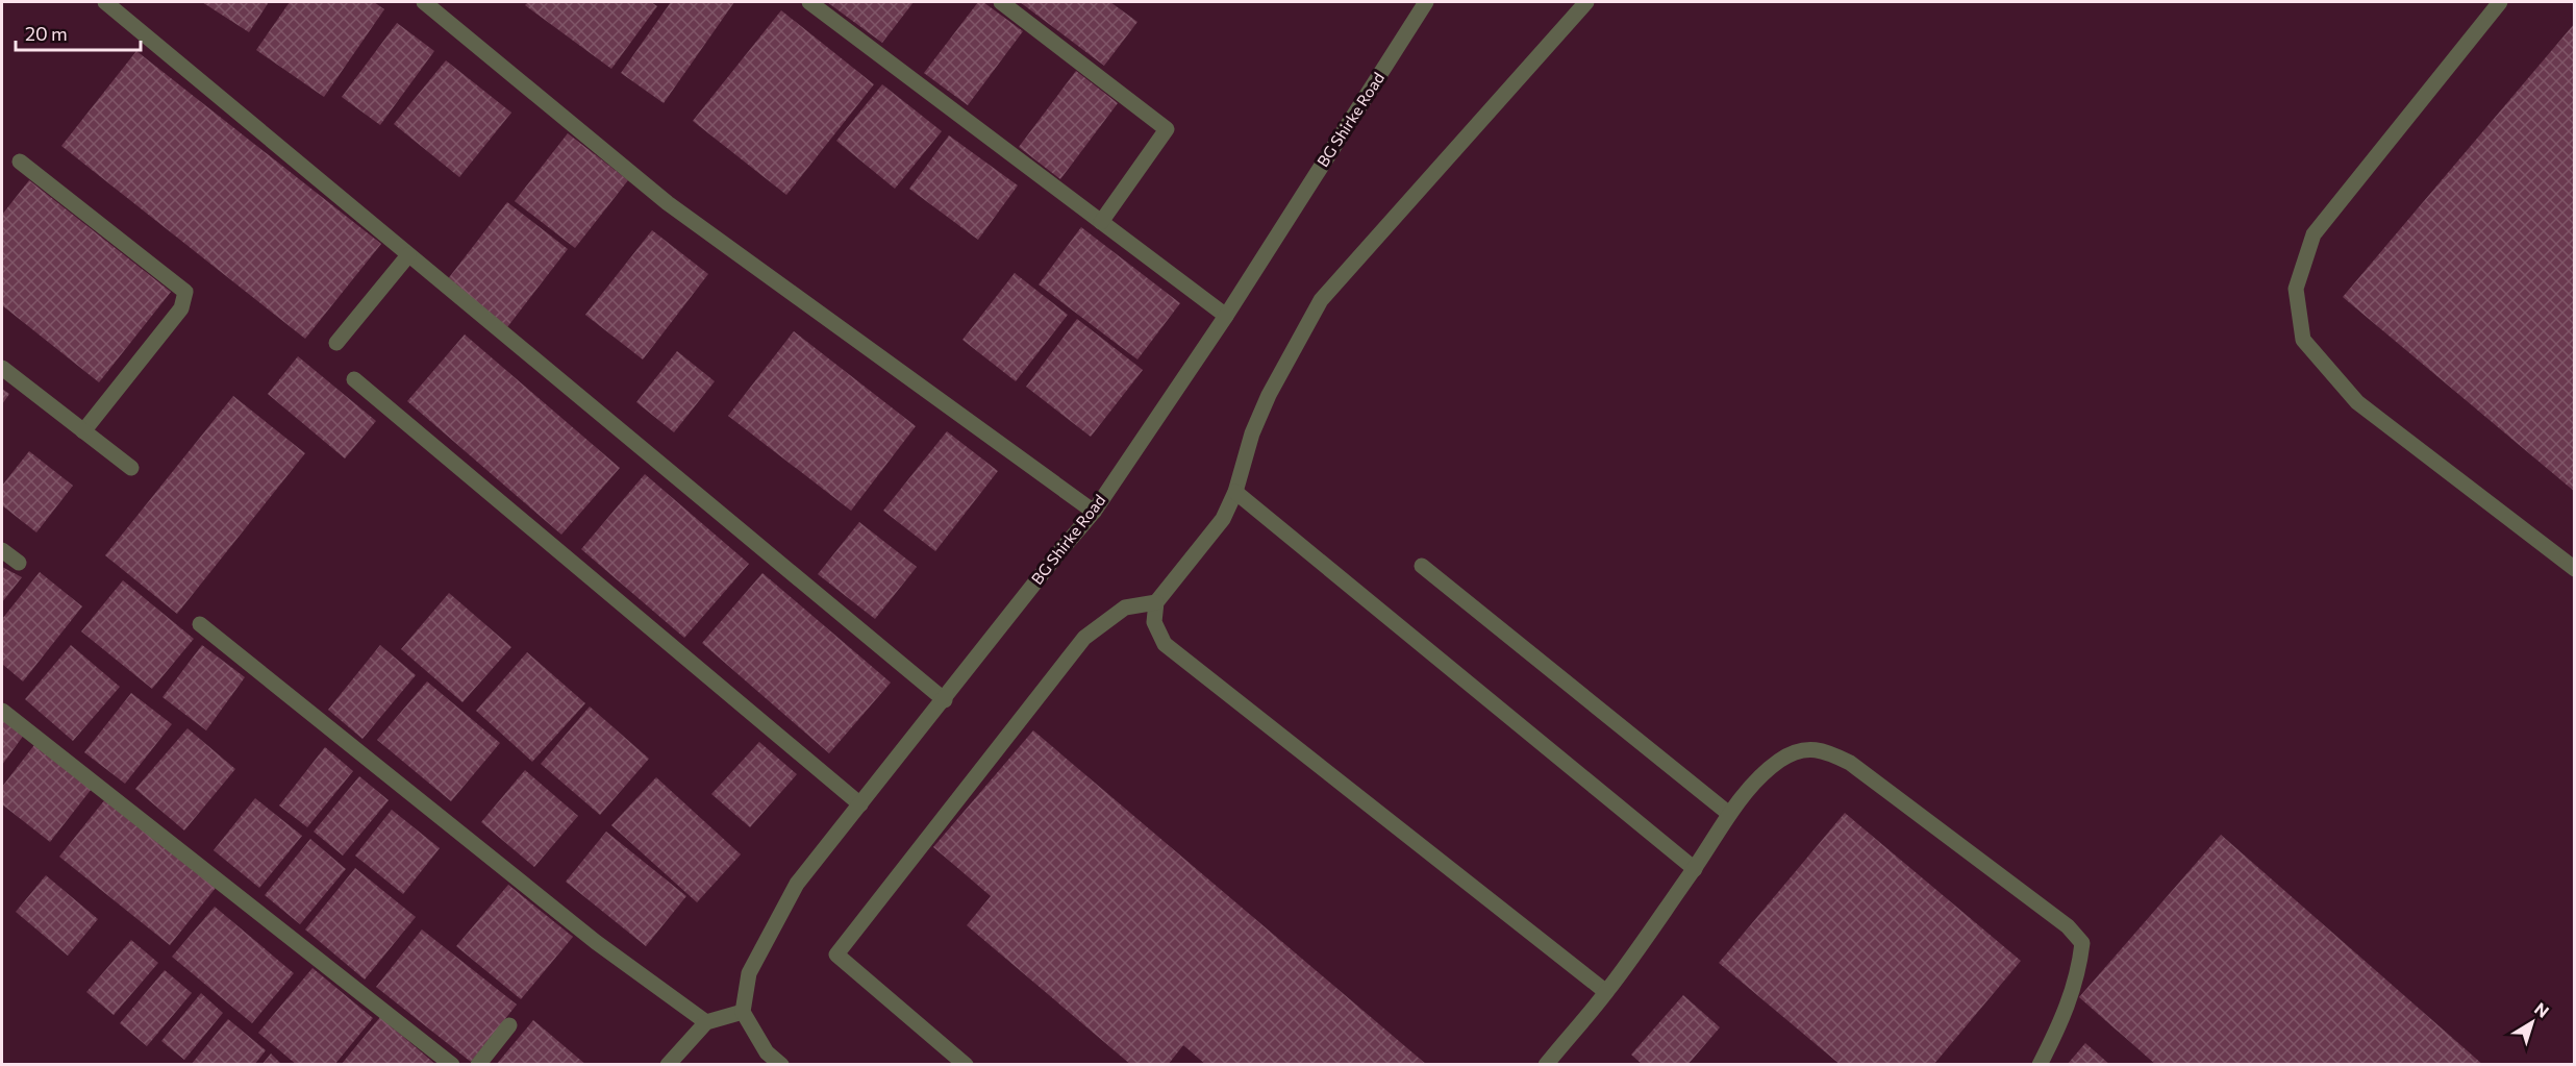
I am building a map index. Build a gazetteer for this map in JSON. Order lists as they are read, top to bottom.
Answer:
{
  "streets": {
    "street": ["BG Shirke Road"]
  },
  "scale_bar": "20 m",
  "north": "top right"
}
